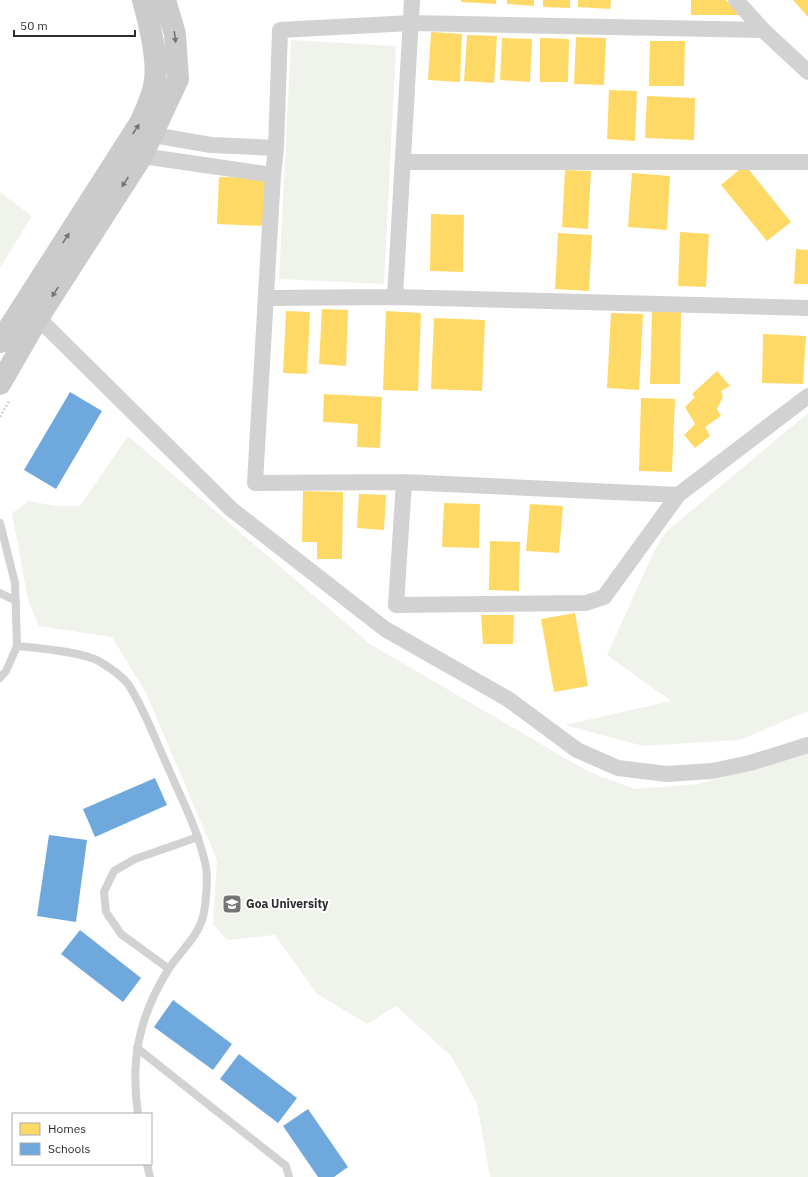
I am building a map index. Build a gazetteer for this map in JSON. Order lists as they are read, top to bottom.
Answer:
{
  "places": {
    "school or university": ["Goa University"]
  },
  "legend": ["Homes", "Schools"],
  "scale_bar": "50 m"
}
